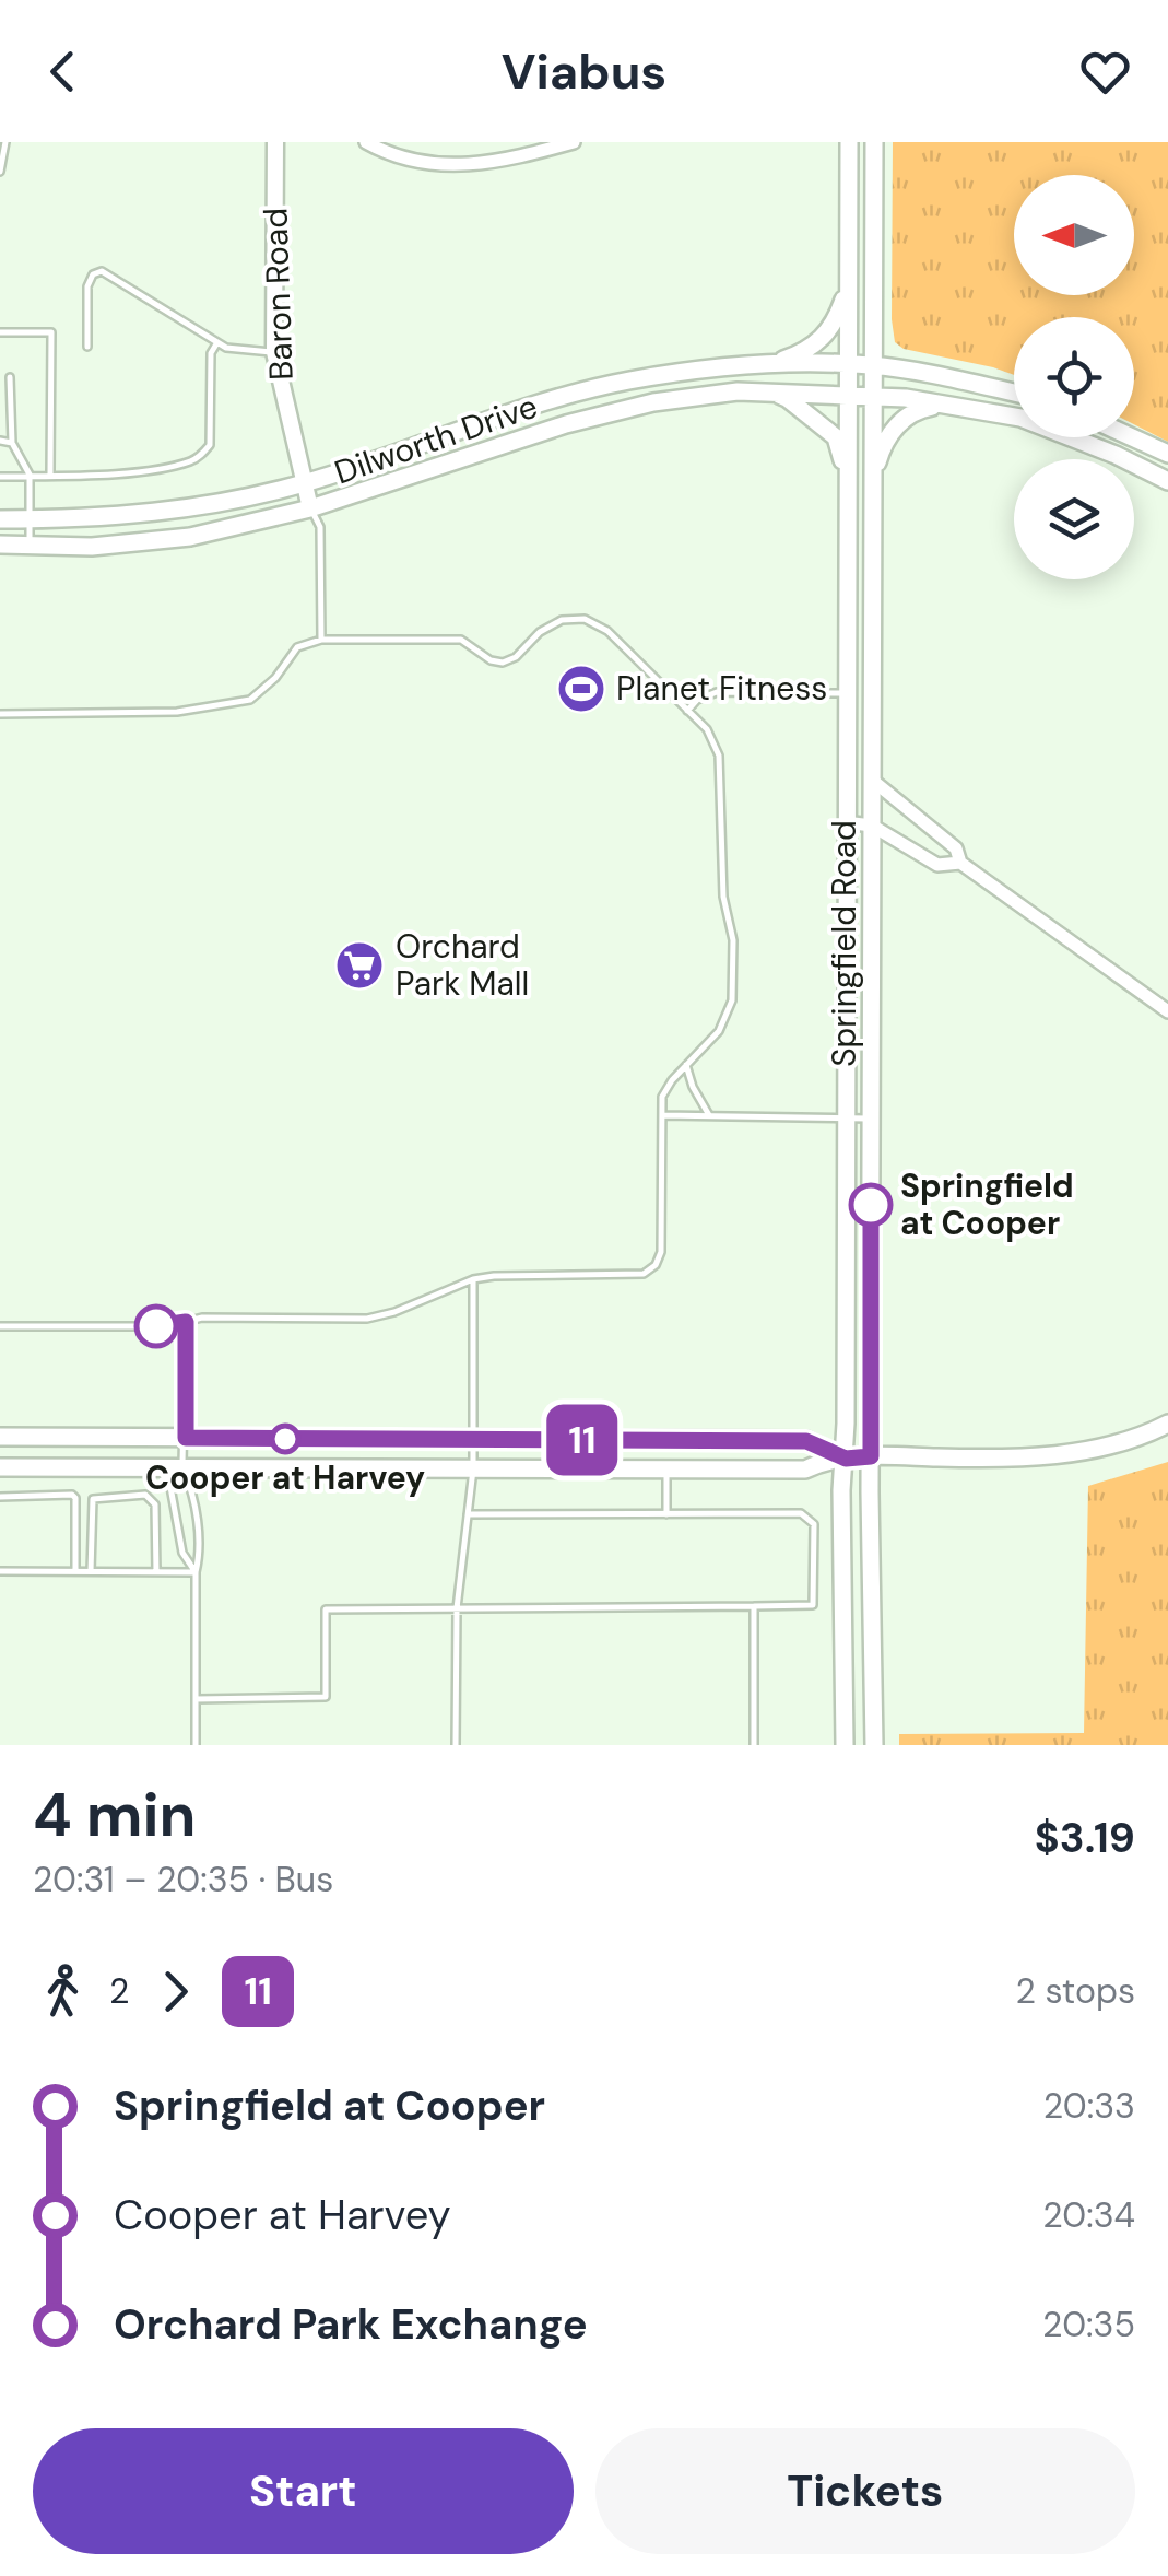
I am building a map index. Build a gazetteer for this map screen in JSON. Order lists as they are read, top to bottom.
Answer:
{
  "streets": {
    "main road": ["Dilworth Drive", "Springfield Road"],
    "street": ["Baron Road"]
  },
  "crossings": [
    ["Baron Road", "Dilworth Drive"],
    ["Dilworth Drive", "Springfield Road"]
  ],
  "places": {
    "sports": ["Planet Fitness"],
    "supermarket": ["Orchard Park Mall"],
    "other": ["Springfield at Cooper", "Cooper at Harvey"]
  },
  "lines": ["bus line 11"],
  "north": "left",
  "page": {
    "header": "Viabus",
    "on_map": "11",
    "heading": ["4 min", "20:31 – 20:35 · Bus", "$3.19"],
    "legs": ["2", "11", "2 stops"],
    "list": [
      {
        "name": "Springfield at Cooper",
        "value": "20:33"
      },
      {
        "name": "Cooper at Harvey",
        "value": "20:34"
      },
      {
        "name": "Orchard Park Exchange",
        "value": "20:35"
      }
    ],
    "buttons": ["Start", "Tickets"]
  }
}
